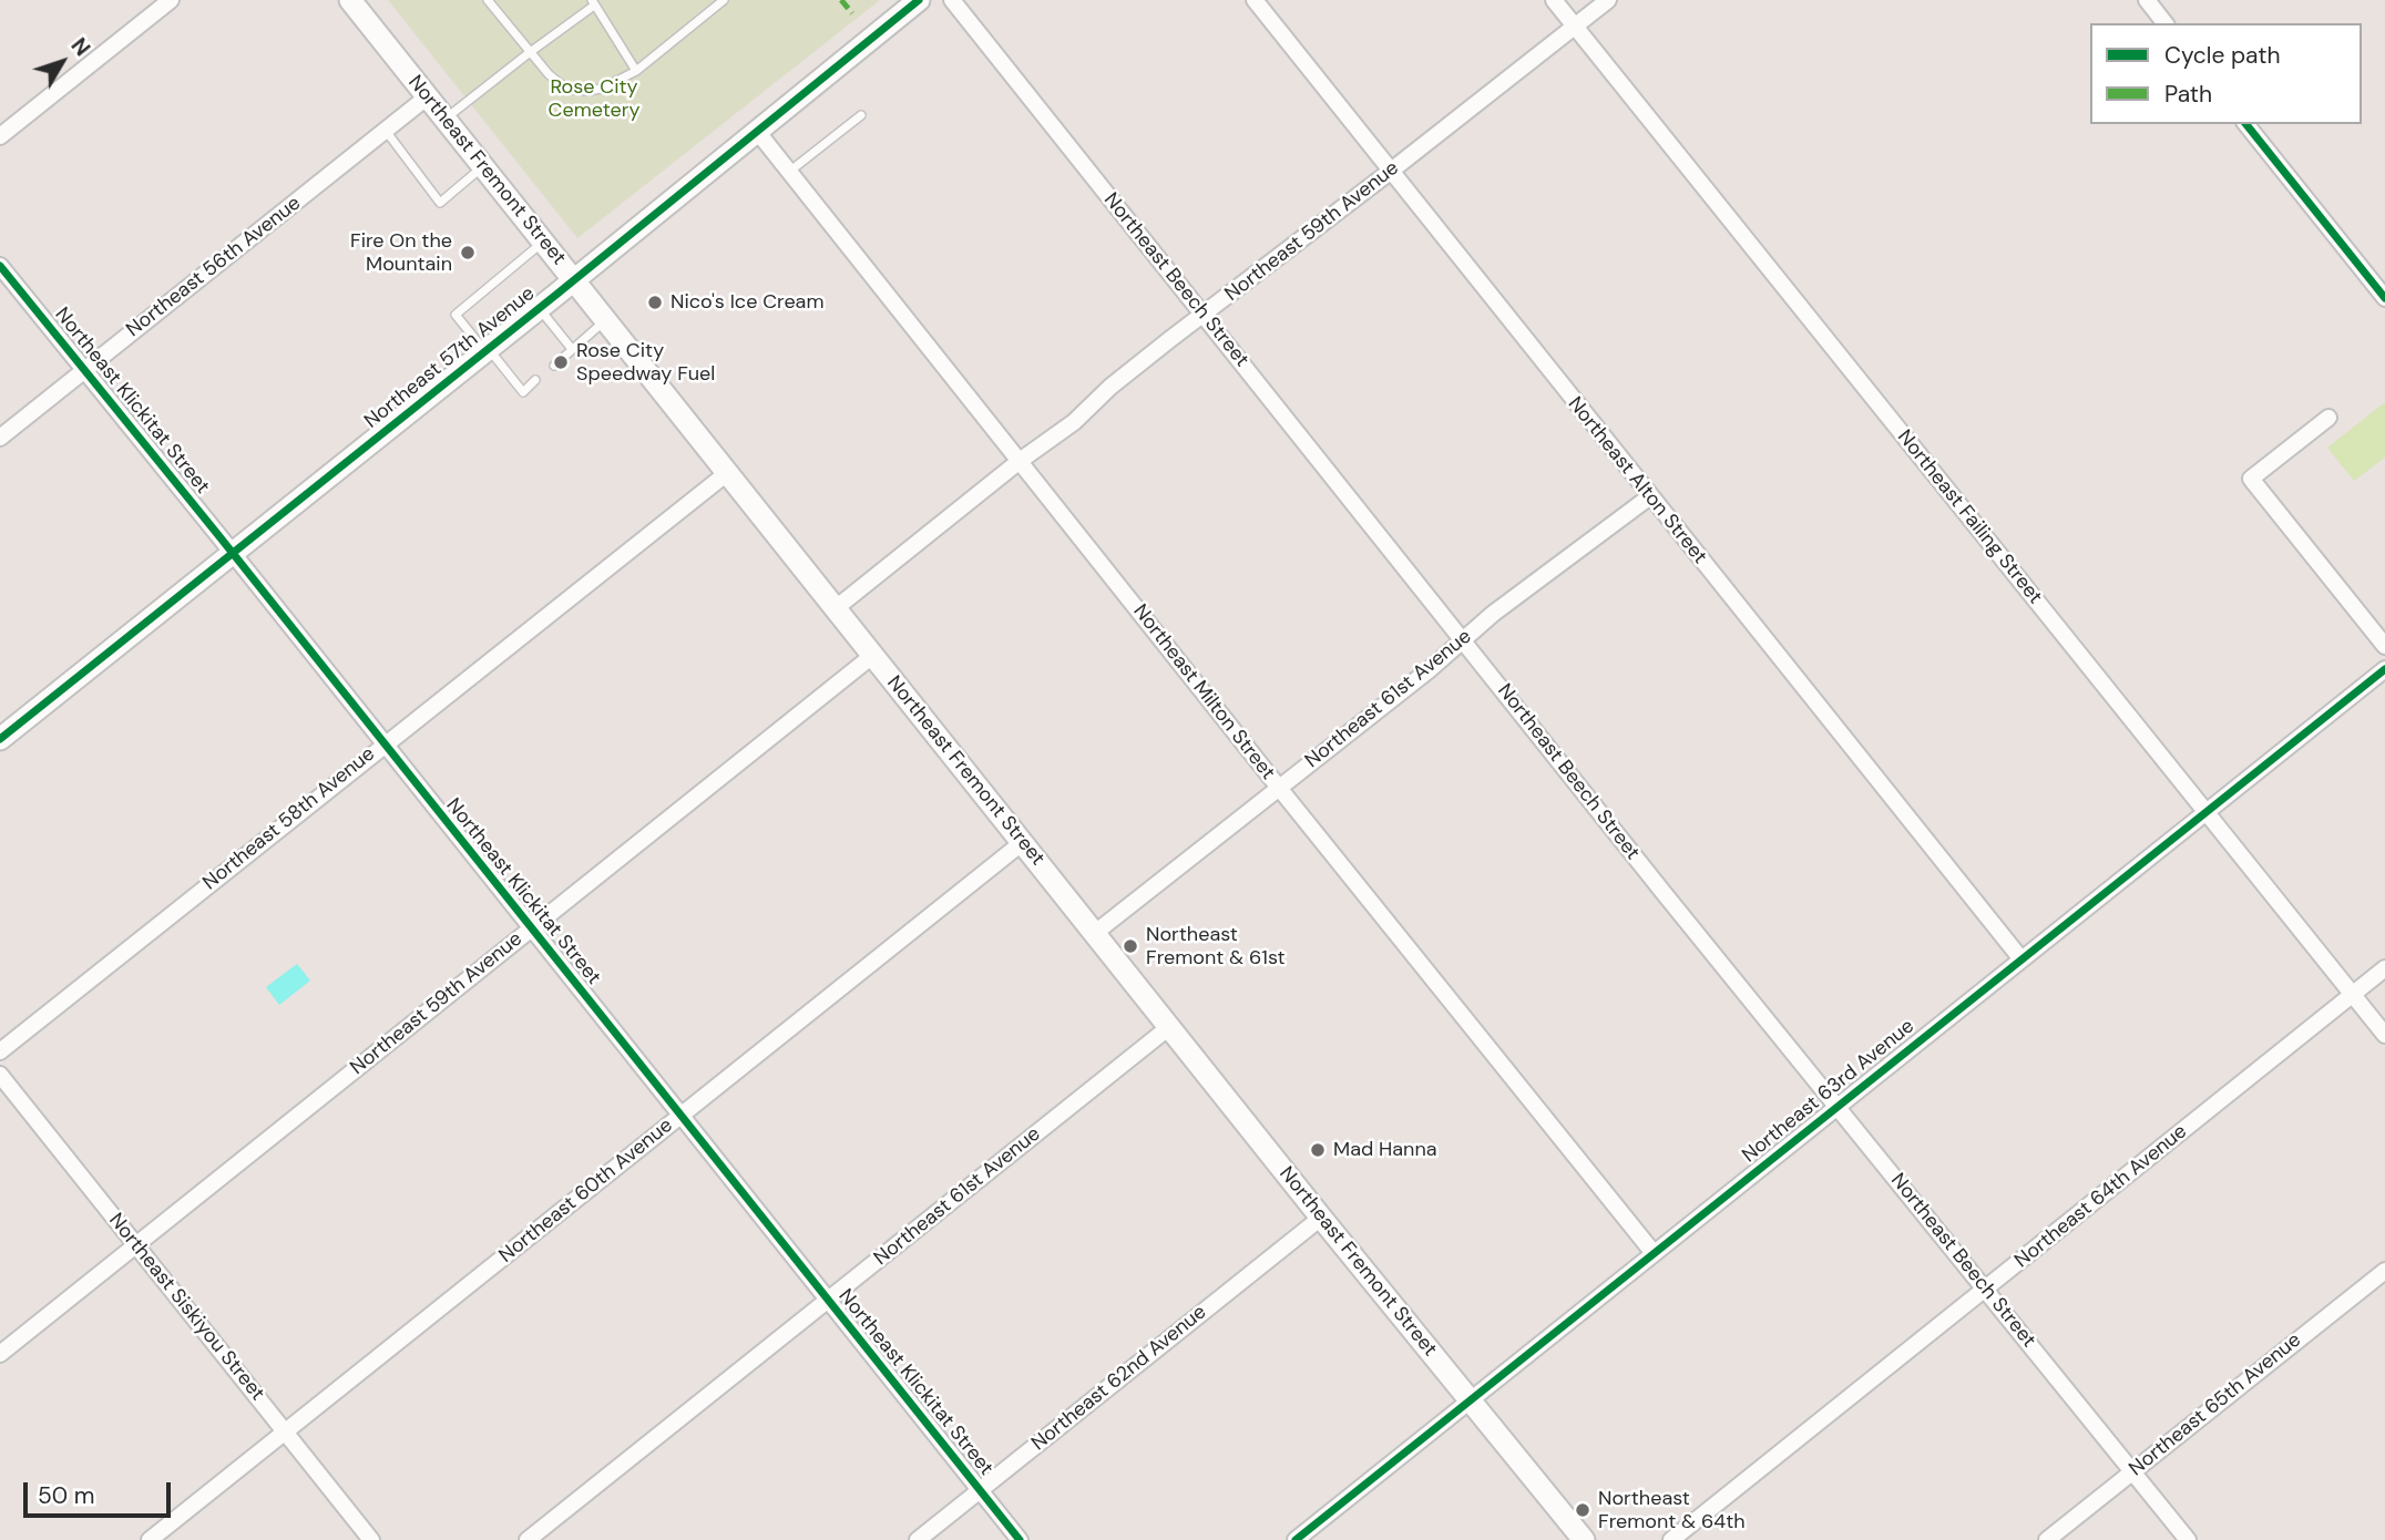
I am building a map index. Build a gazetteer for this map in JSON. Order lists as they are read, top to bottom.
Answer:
{
  "streets": {
    "main road": ["Northeast Fremont Street", "Northeast 57th Avenue"],
    "street": [
      "Northeast 59th Avenue",
      "Northeast 56th Avenue",
      "Northeast Beech Street",
      "Northeast Klickitat Street",
      "Northeast Alton Street",
      "Northeast Failing Street",
      "Northeast Milton Street",
      "Northeast 61st Avenue",
      "Northeast 58th Avenue",
      "Northeast 63rd Avenue",
      "Northeast 60th Avenue",
      "Northeast 64th Avenue",
      "Northeast Siskiyou Street",
      "Northeast 62nd Avenue",
      "Northeast 65th Avenue"
    ]
  },
  "crossings": [
    ["Northeast Fremont Street", "Northeast 59th Avenue"],
    ["Northeast Fremont Street", "Northeast 56th Avenue"],
    ["Northeast Fremont Street", "Northeast 57th Avenue"],
    ["Northeast Fremont Street", "Northeast 61st Avenue"],
    ["Northeast Fremont Street", "Northeast 58th Avenue"],
    ["Northeast Fremont Street", "Northeast 63rd Avenue"],
    ["Northeast Fremont Street", "Northeast 60th Avenue"],
    ["Northeast Fremont Street", "Northeast 62nd Avenue"],
    ["Northeast 59th Avenue", "Northeast Beech Street"],
    ["Northeast 59th Avenue", "Northeast Klickitat Street"],
    ["Northeast 59th Avenue", "Northeast Alton Street"],
    ["Northeast 59th Avenue", "Northeast Failing Street"],
    ["Northeast 59th Avenue", "Northeast Milton Street"],
    ["Northeast 59th Avenue", "Northeast Siskiyou Street"],
    ["Northeast 56th Avenue", "Northeast Klickitat Street"],
    ["Northeast Beech Street", "Northeast 61st Avenue"],
    ["Northeast Beech Street", "Northeast 63rd Avenue"],
    ["Northeast Beech Street", "Northeast 64th Avenue"],
    ["Northeast Beech Street", "Northeast 65th Avenue"],
    ["Northeast 57th Avenue", "Northeast Klickitat Street"],
    ["Northeast 57th Avenue", "Northeast Milton Street"],
    ["Northeast Klickitat Street", "Northeast 61st Avenue"],
    ["Northeast Klickitat Street", "Northeast 58th Avenue"],
    ["Northeast Klickitat Street", "Northeast 60th Avenue"],
    ["Northeast Klickitat Street", "Northeast 62nd Avenue"],
    ["Northeast Alton Street", "Northeast 61st Avenue"],
    ["Northeast Alton Street", "Northeast 63rd Avenue"],
    ["Northeast Failing Street", "Northeast 63rd Avenue"],
    ["Northeast Failing Street", "Northeast 64th Avenue"],
    ["Northeast Milton Street", "Northeast 61st Avenue"],
    ["Northeast Milton Street", "Northeast 63rd Avenue"],
    ["Northeast 60th Avenue", "Northeast Siskiyou Street"]
  ],
  "parks": ["Rose City Cemetery"],
  "places": [
    "Fire On the Mountain",
    "Nico's Ice Cream",
    "Rose City Speedway Fuel",
    "Northeast Fremont & 61st",
    "Mad Hanna",
    "Northeast Fremont & 64th"
  ],
  "legend": ["Cycle path", "Path"],
  "scale_bar": "50 m",
  "north": "top right"
}
